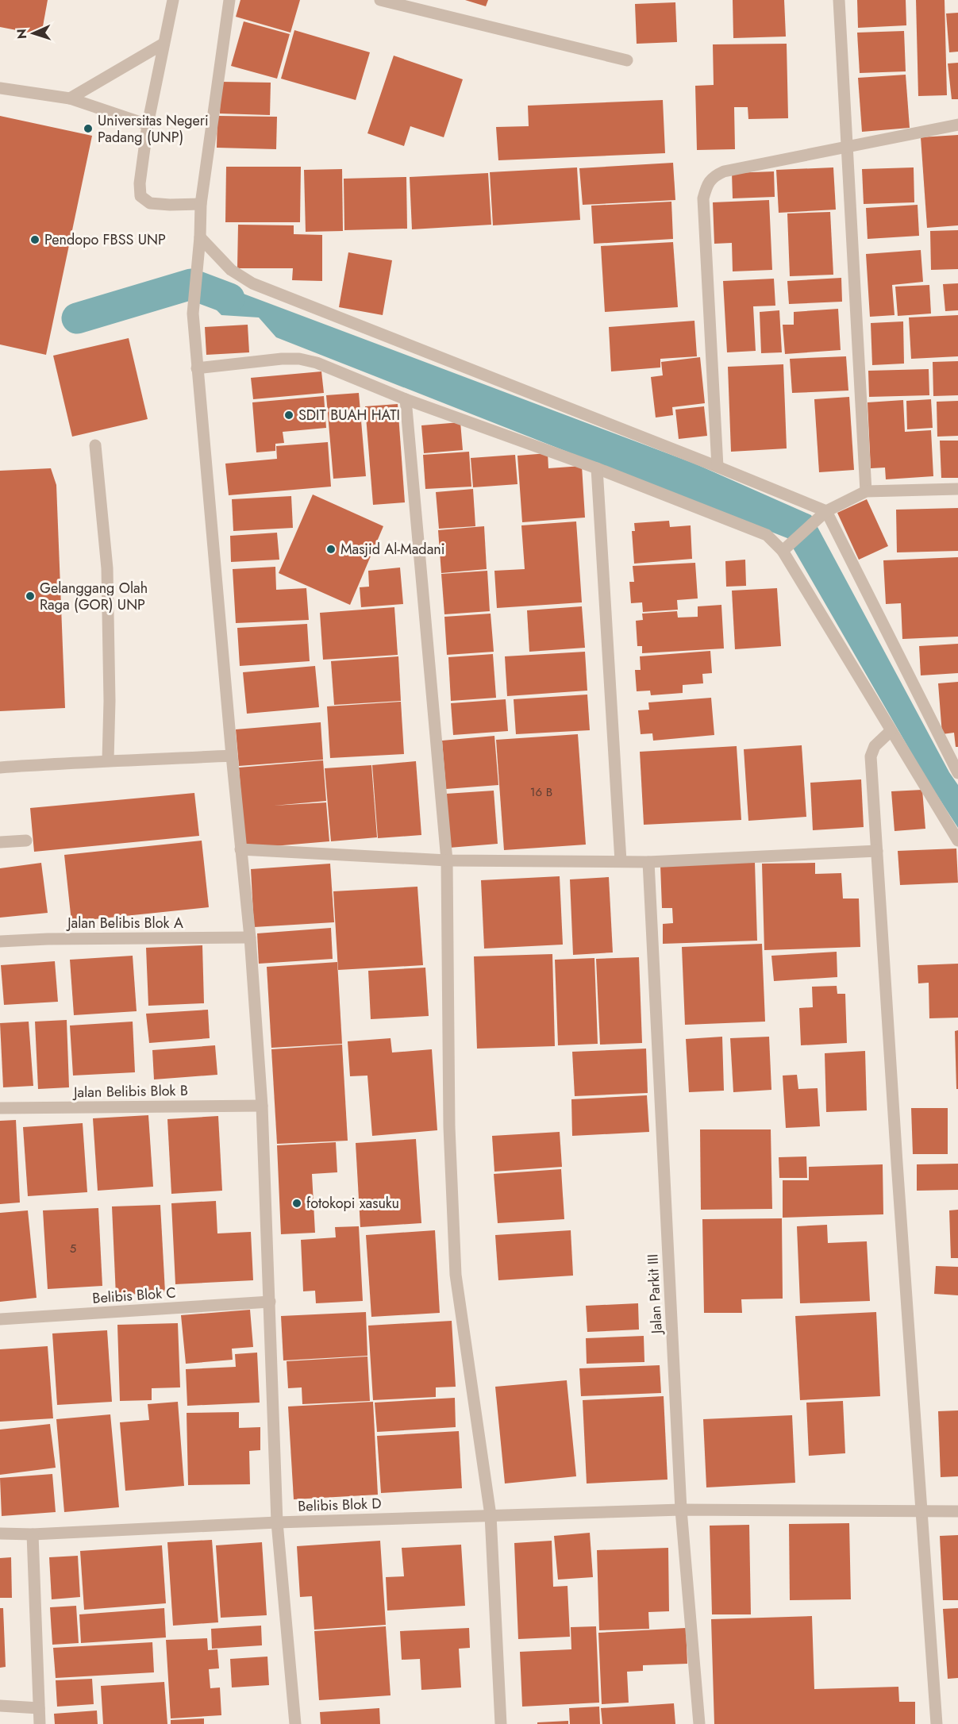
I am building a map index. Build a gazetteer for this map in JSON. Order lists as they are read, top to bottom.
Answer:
{
  "streets": {
    "street": [
      "Jalan Belibis Blok A",
      "Jalan Belibis Blok B",
      "Jalan Parkit III",
      "Belibis Blok C",
      "Belibis Blok D"
    ]
  },
  "crossings": [
    ["Jalan Parkit III", "Belibis Blok D"]
  ],
  "places": [
    "Universitas Negeri Padang (UNP)",
    "Pendopo FBSS UNP",
    "SDIT BUAH HATI",
    "Masjid Al-Madani",
    "Gelanggang Olah Raga (GOR) UNP",
    "fotokopi xasuku"
  ],
  "house_numbers": ["16 B", "5"],
  "north": "left"
}
